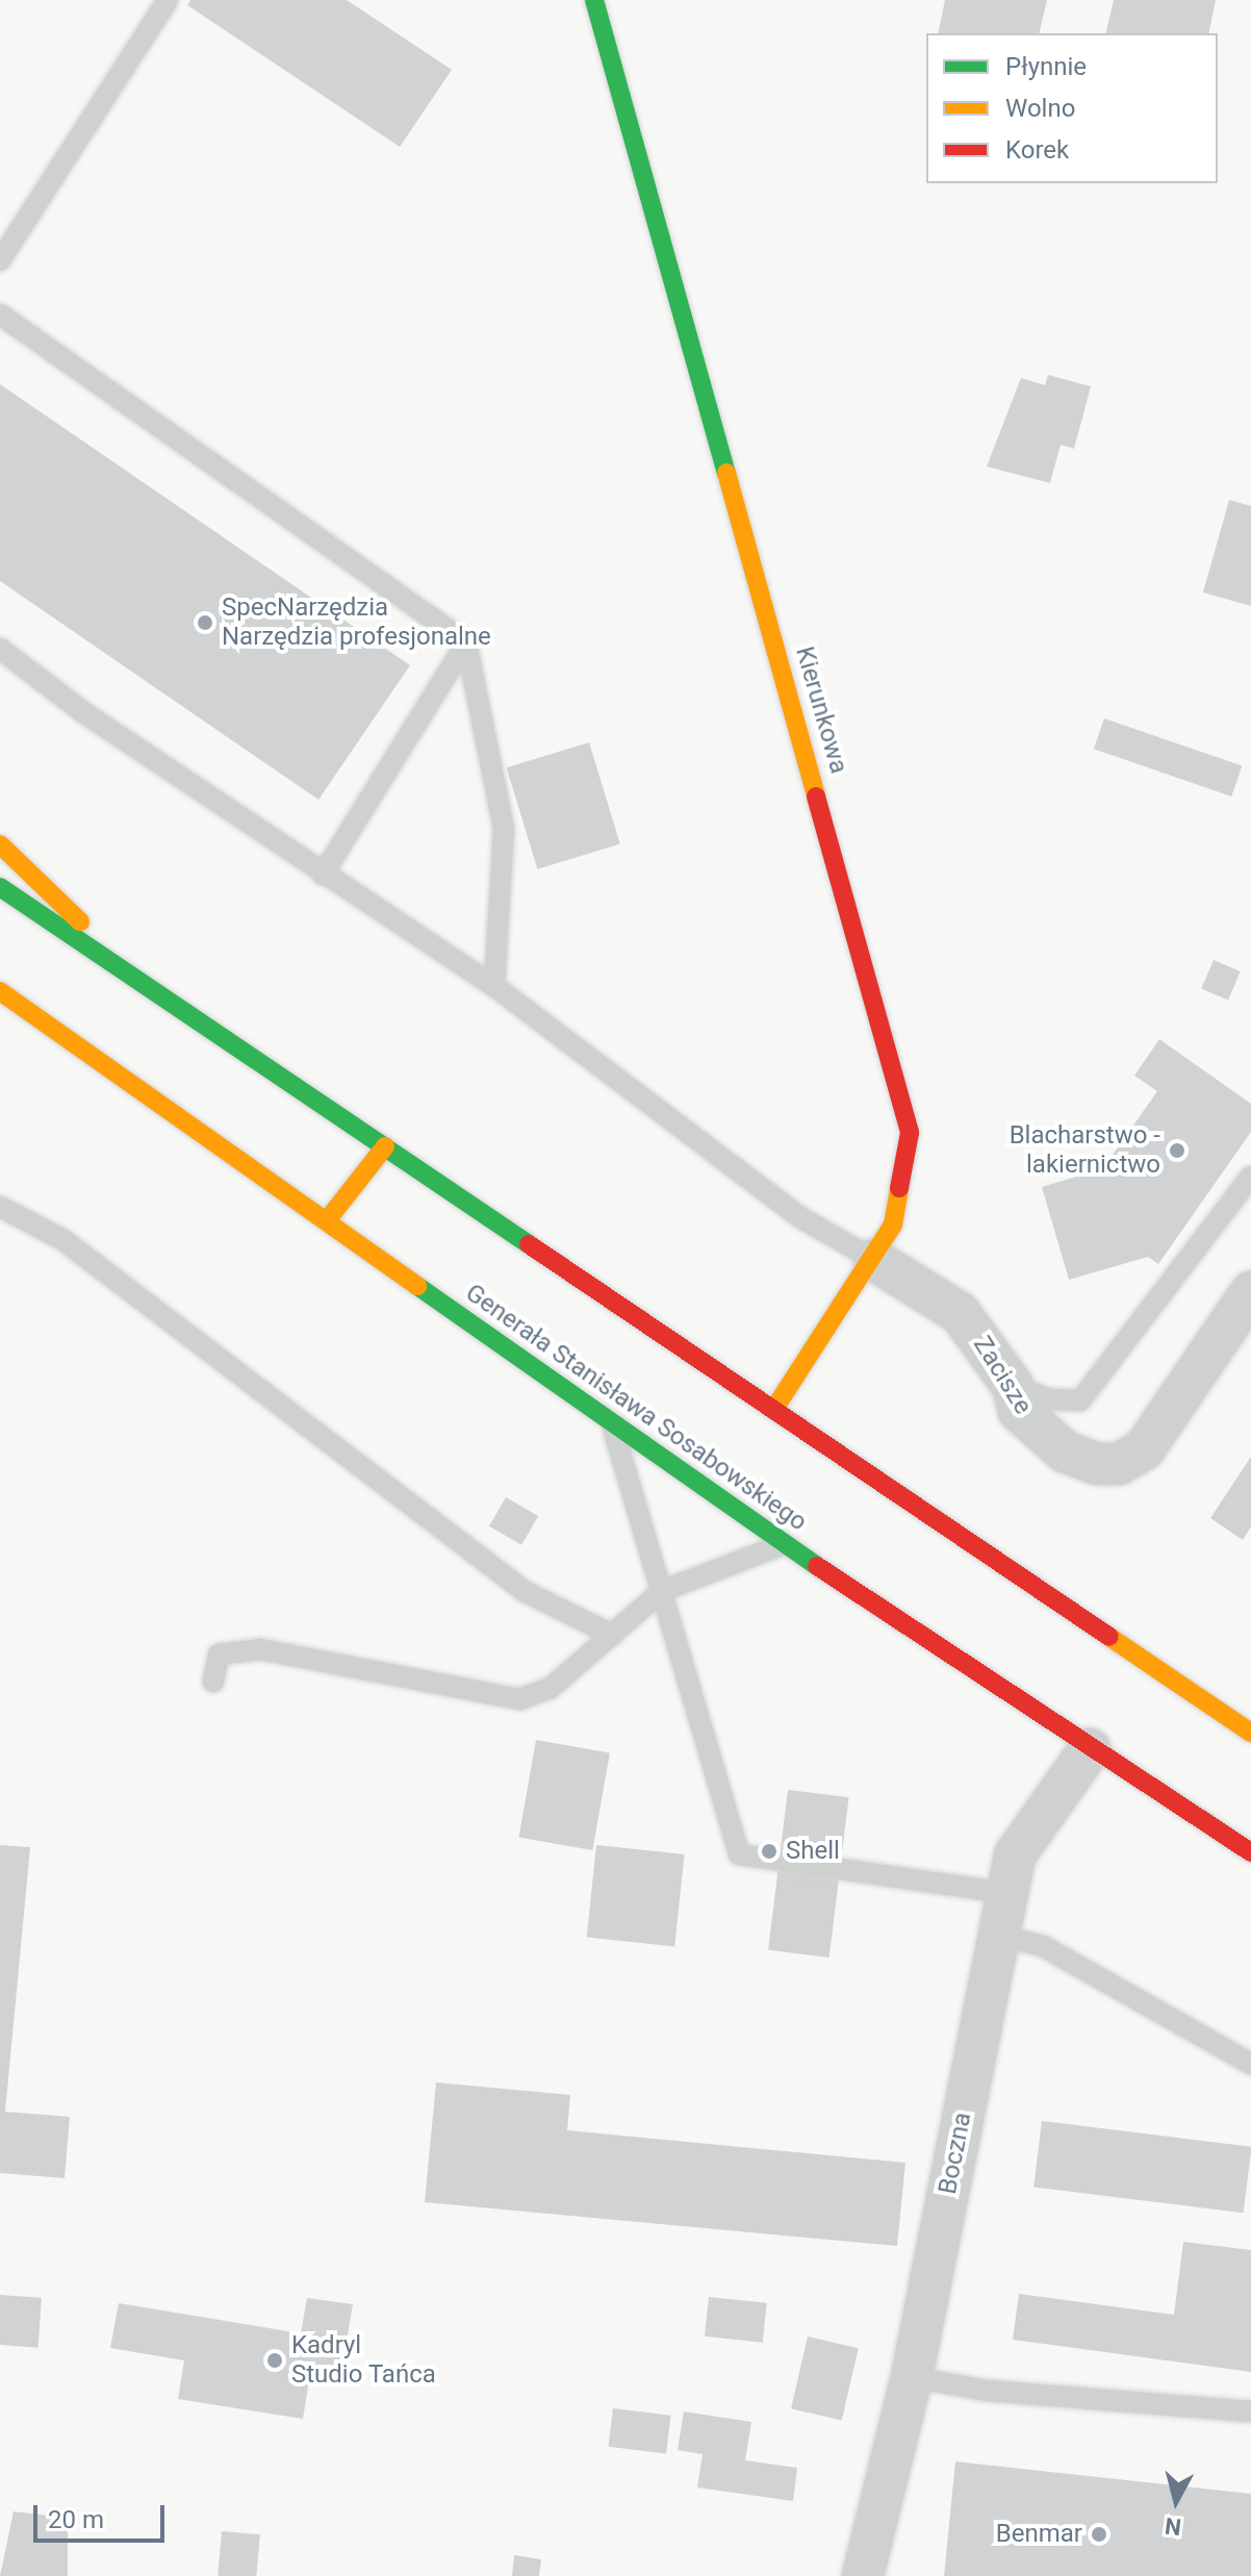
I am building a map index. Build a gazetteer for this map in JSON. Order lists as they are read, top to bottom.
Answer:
{
  "streets": {
    "main road": ["Kierunkowa", "Generała Stanisława Sosabowskiego"],
    "street": ["Zacisze", "Boczna"]
  },
  "crossings": [
    ["Kierunkowa", "Zacisze"],
    ["Generała Stanisława Sosabowskiego", "Boczna"]
  ],
  "places": [
    "SpecNarzędzia Narzędzia profesjonalne",
    "Blacharstwo - lakiernictwo",
    "Shell",
    "Kadryl Studio Tańca",
    "Benmar"
  ],
  "legend": ["Płynnie", "Wolno", "Korek"],
  "scale_bar": "20 m",
  "north": "bottom"
}
